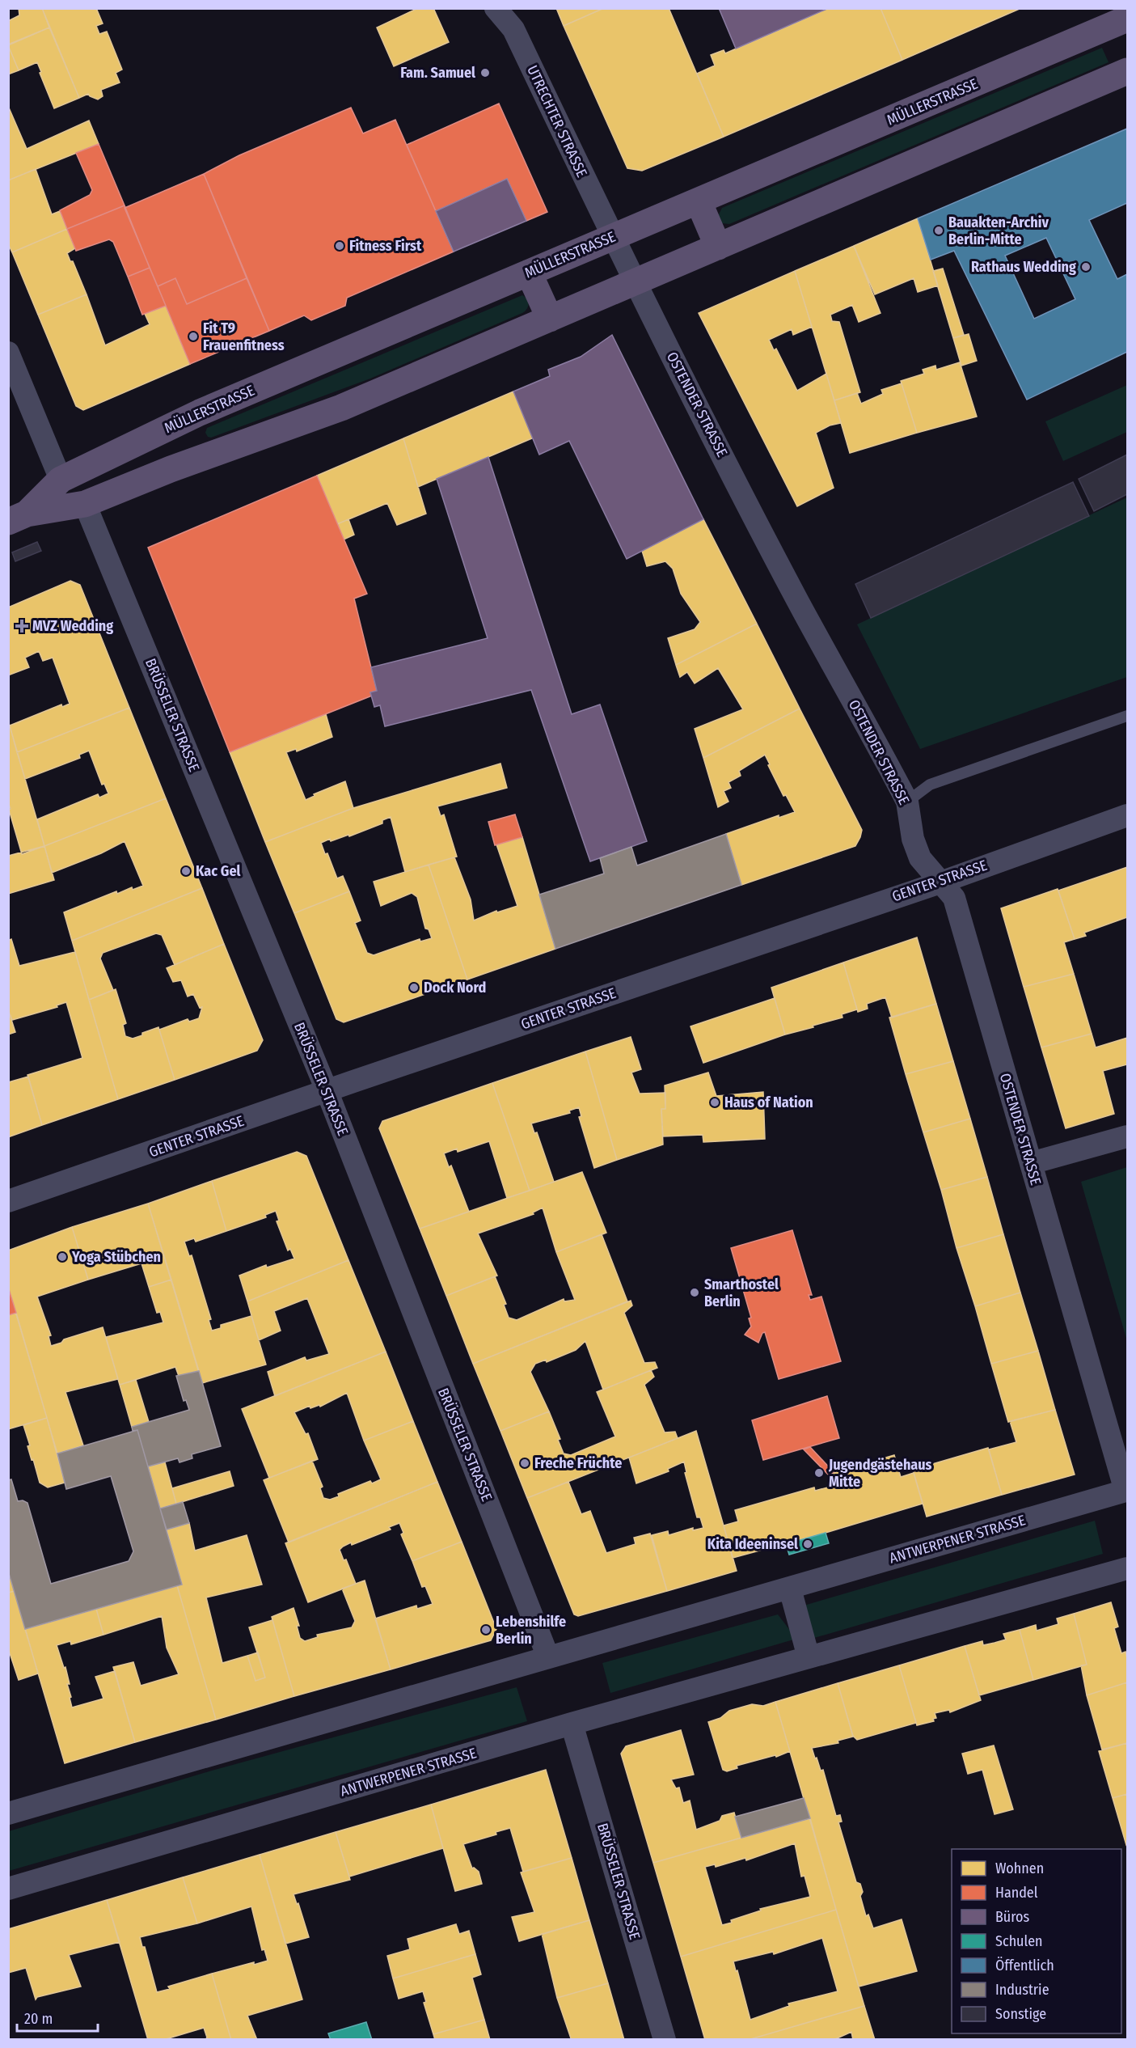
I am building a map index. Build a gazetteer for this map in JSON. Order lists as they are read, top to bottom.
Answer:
{
  "streets": {
    "main road": ["MÜLLERSTRASSE"],
    "street": [
      "UTRECHTER STRASSE",
      "OSTENDER STRASSE",
      "BRÜSSELER STRASSE",
      "GENTER STRASSE",
      "ANTWERPENER STRASSE"
    ]
  },
  "crossings": [
    ["MÜLLERSTRASSE", "UTRECHTER STRASSE"],
    ["MÜLLERSTRASSE", "OSTENDER STRASSE"],
    ["MÜLLERSTRASSE", "BRÜSSELER STRASSE"],
    ["UTRECHTER STRASSE", "OSTENDER STRASSE"],
    ["OSTENDER STRASSE", "GENTER STRASSE"],
    ["OSTENDER STRASSE", "ANTWERPENER STRASSE"],
    ["BRÜSSELER STRASSE", "GENTER STRASSE"],
    ["BRÜSSELER STRASSE", "ANTWERPENER STRASSE"]
  ],
  "places": {
    "other": [
      "Fam. Samuel",
      "Bauakten-Archiv Berlin-Mitte",
      "Fitness First",
      "Rathaus Wedding",
      "Fit T9 Frauenfitness",
      "Kac Gel",
      "Dock Nord",
      "Haus of Nation",
      "Yoga Stübchen",
      "Smarthostel Berlin",
      "Freche Früchte",
      "Jugendgästehaus Mitte",
      "Kita Ideeninsel",
      "Lebenshilfe Berlin"
    ],
    "health": ["MVZ Wedding"]
  },
  "legend": [
    "Wohnen",
    "Handel",
    "Büros",
    "Schulen",
    "Öffentlich",
    "Industrie",
    "Sonstige"
  ],
  "scale_bar": "20 m"
}
